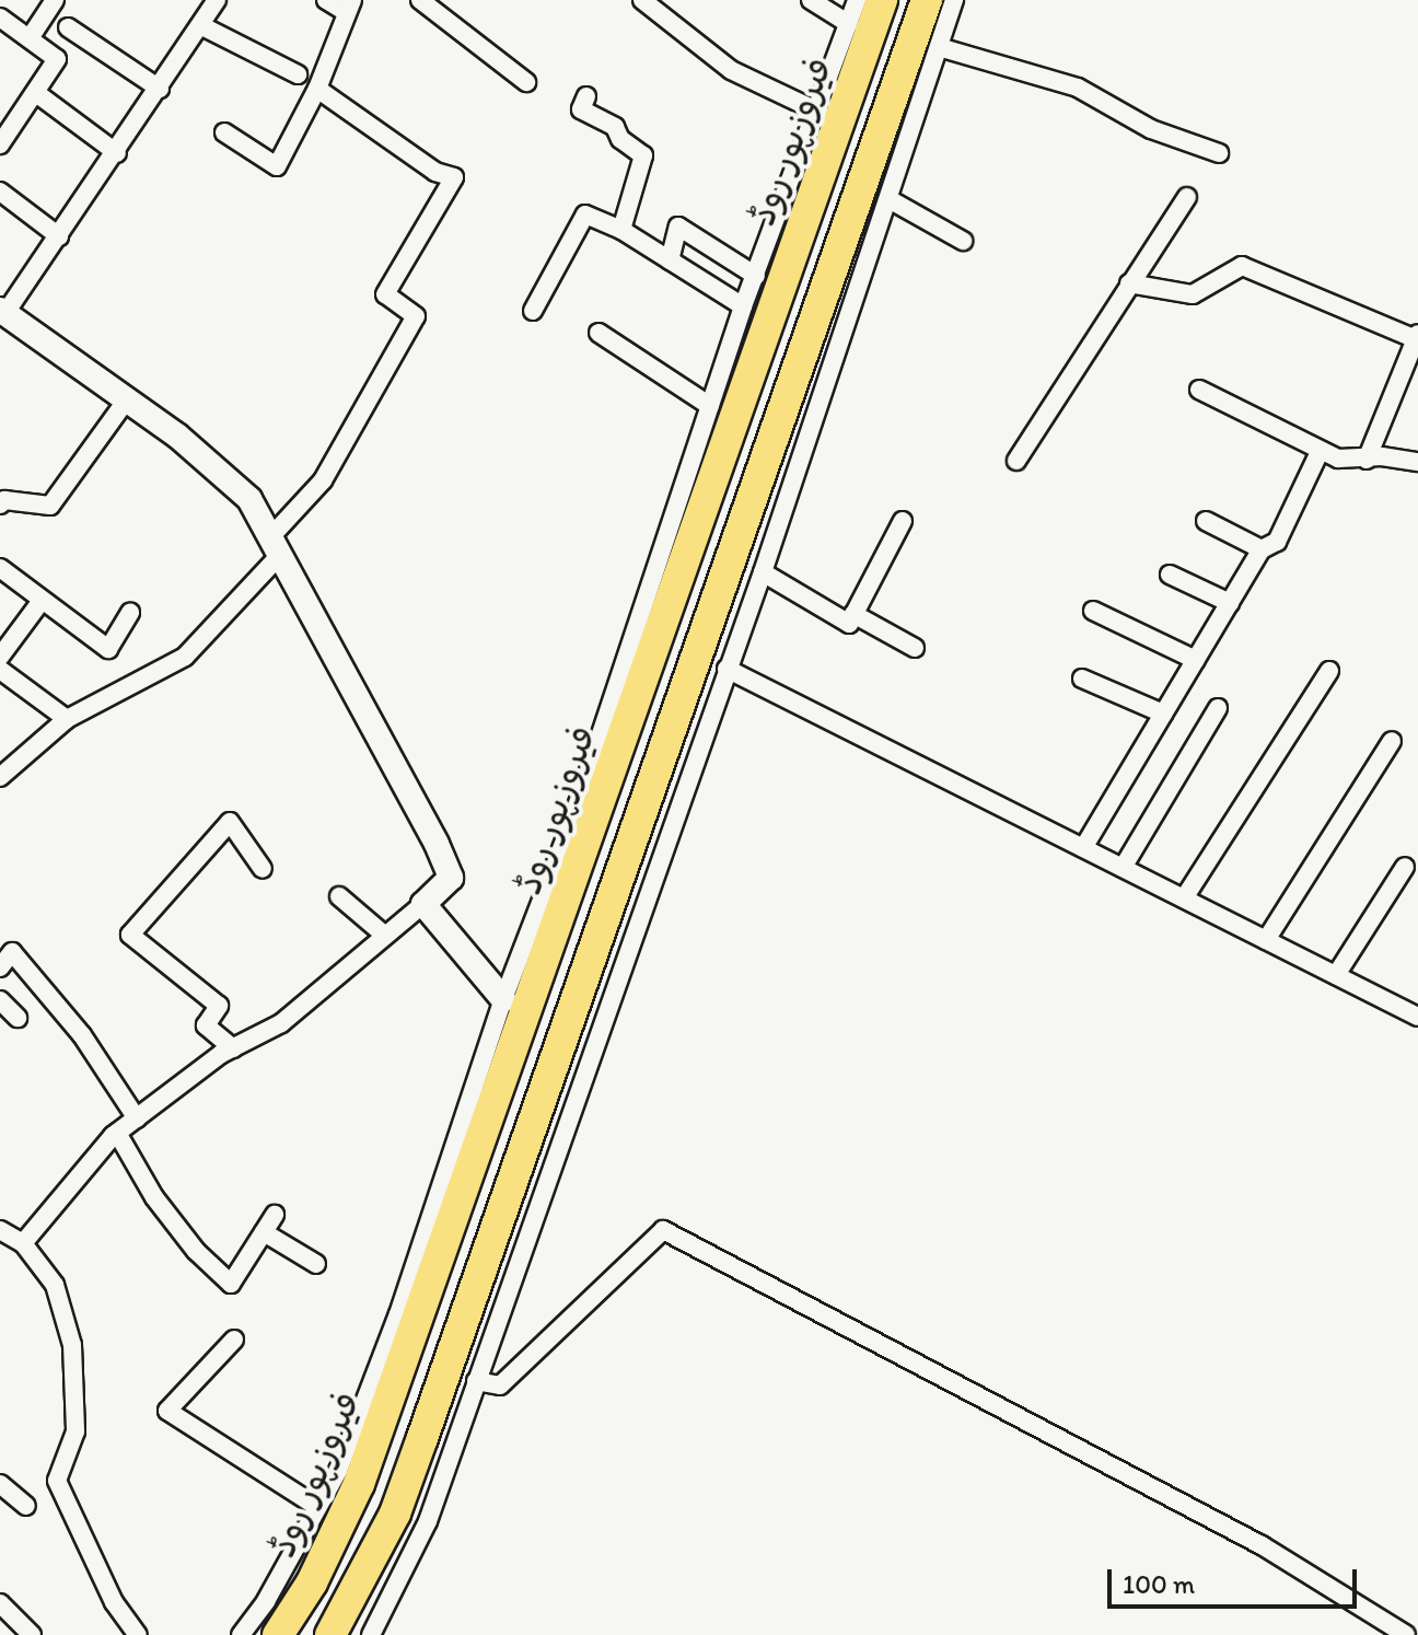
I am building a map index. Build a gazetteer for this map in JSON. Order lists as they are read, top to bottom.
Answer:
{
  "streets": {
    "highway": ["فیروزپور روڈ"]
  },
  "scale_bar": "100 m"
}
